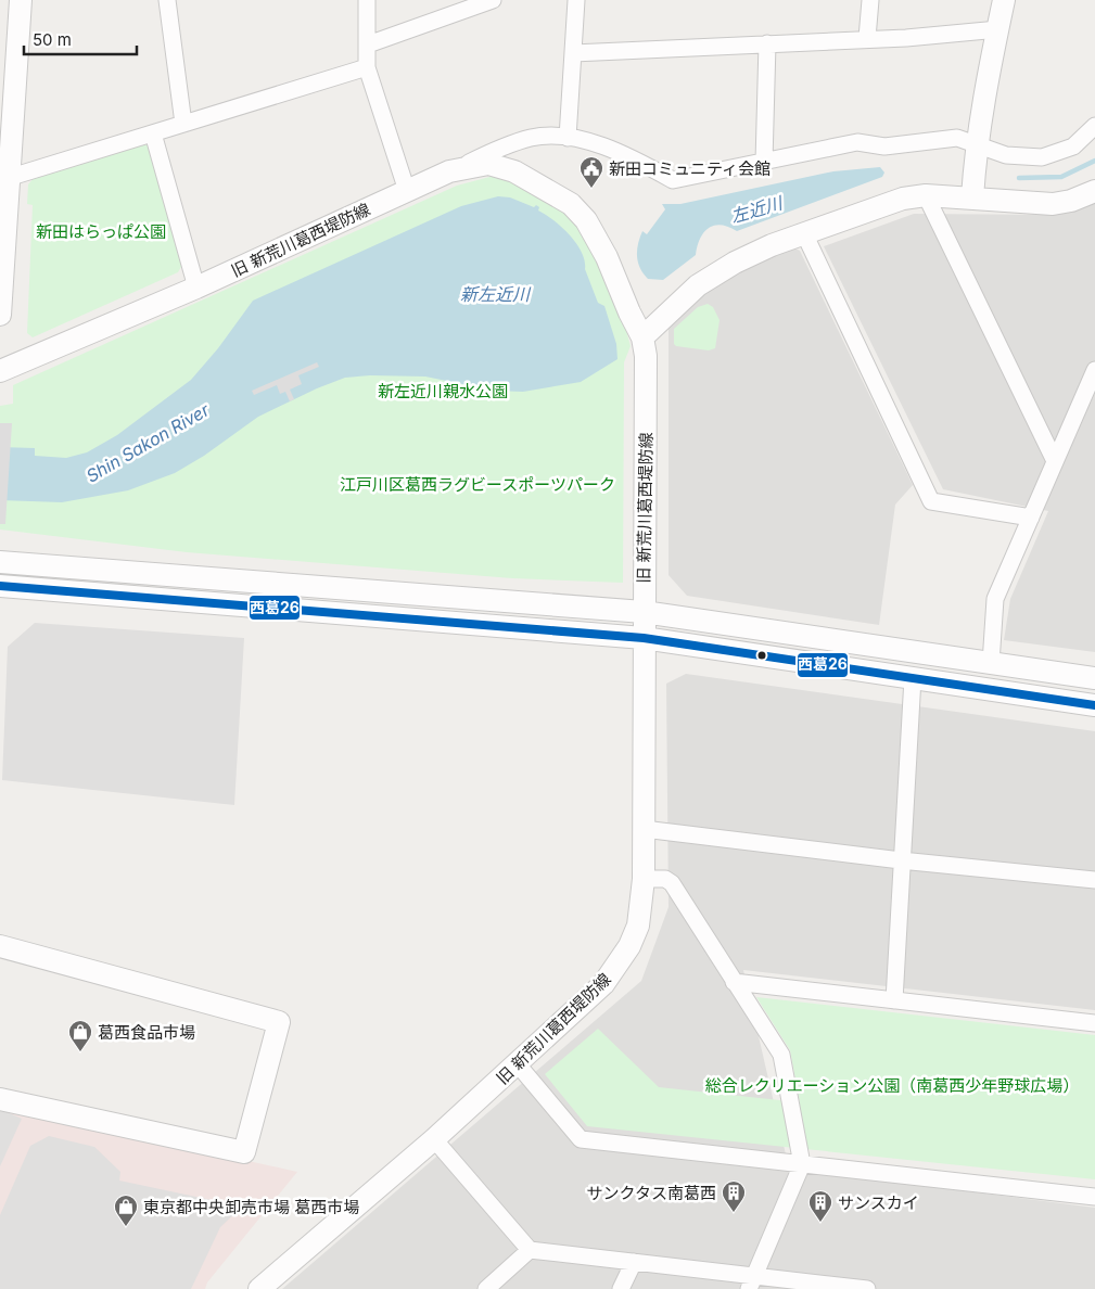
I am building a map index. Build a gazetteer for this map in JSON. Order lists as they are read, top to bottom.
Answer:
{
  "streets": {
    "street": ["旧 新荒川葛西堤防線"]
  },
  "water": ["左近川", "新左近川", "Shin Sakon River"],
  "parks": [
    "新田はらっぱ公園",
    "新左近川親水公園",
    "江戸川区葛西ラグビースポーツパーク",
    "総合レクリエーション公園（南葛西少年野球広場）"
  ],
  "places": {
    "public building": ["新田コミュニティ会館"],
    "shop": ["葛西食品市場", "東京都中央卸売市場 葛西市場"],
    "building": ["サンクタス南葛西", "サンスカイ"]
  },
  "lines": ["transit line 西葛26"],
  "scale_bar": "50 m"
}
